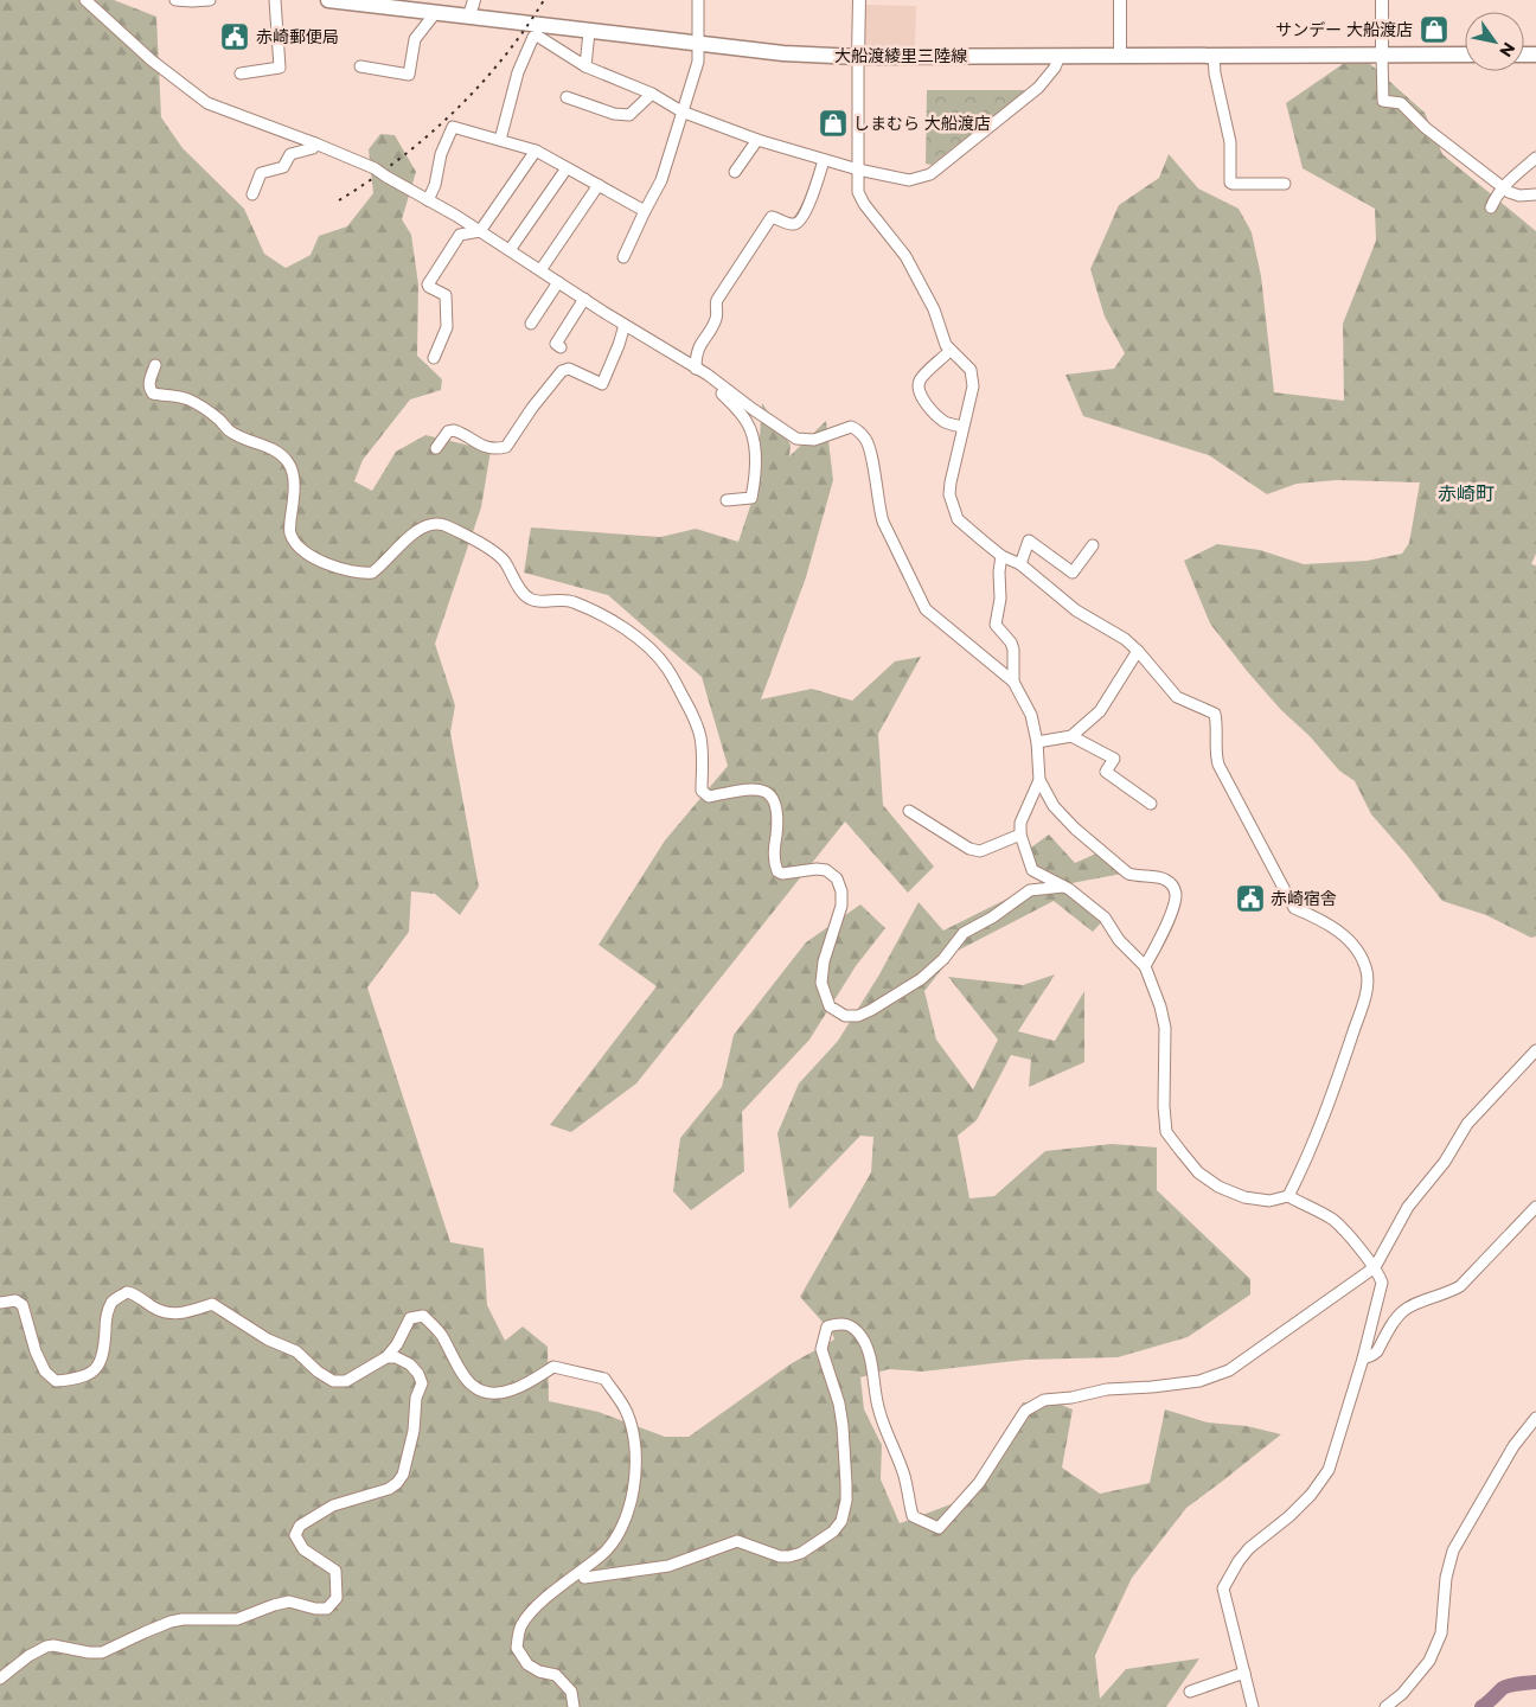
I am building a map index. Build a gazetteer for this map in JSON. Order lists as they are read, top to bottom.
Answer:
{
  "streets": {
    "main road": ["大船渡綾里三陸線"]
  },
  "districts": ["赤崎町"],
  "places": {
    "shop": ["サンデー 大船渡店", "しまむら 大船渡店"],
    "public building": ["赤崎郵便局", "赤崎宿舎"]
  },
  "north": "bottom right"
}
